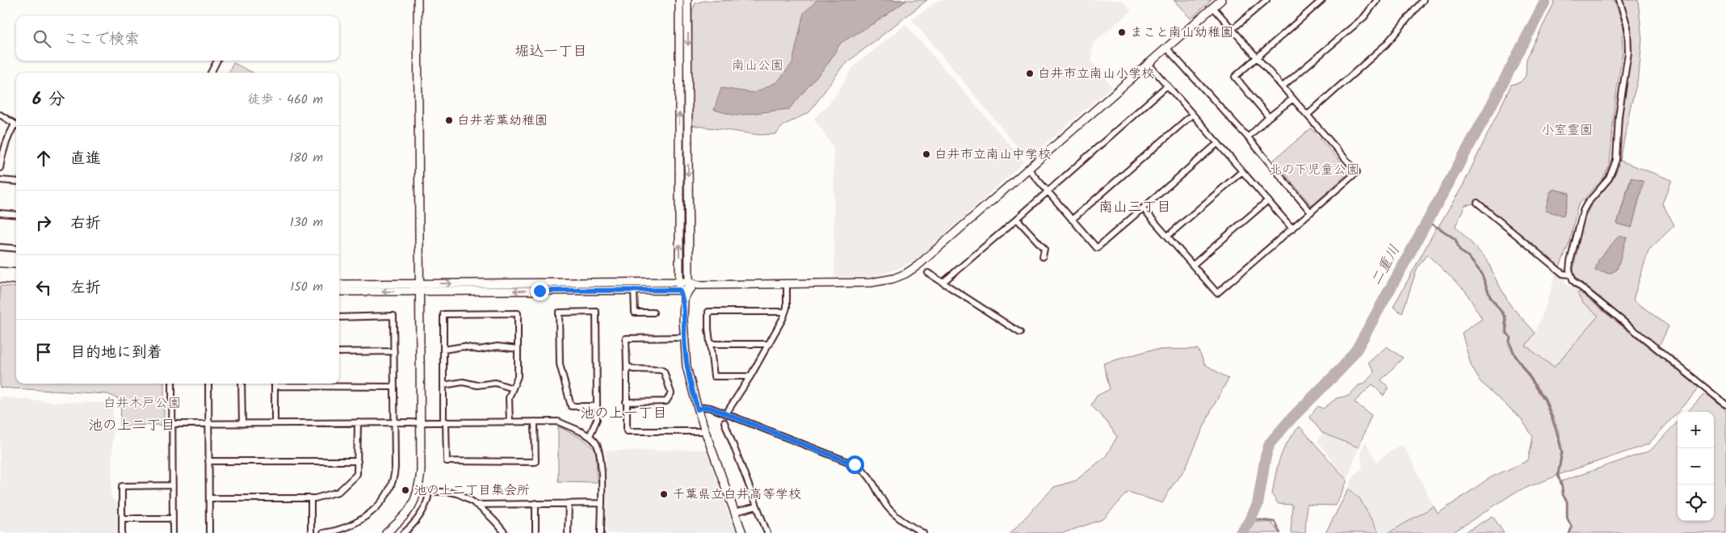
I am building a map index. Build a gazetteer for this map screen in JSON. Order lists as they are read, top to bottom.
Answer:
{
  "districts": [
    "堀込一丁目",
    "南山三丁目",
    "池の上一丁目",
    "池の上二丁目"
  ],
  "water": ["二重川"],
  "parks": [
    "南山公園",
    "小室霊園",
    "北の下児童公園",
    "白井木戸公園"
  ],
  "places": [
    "まこと南山幼稚園",
    "白井市立南山小学校",
    "白井若葉幼稚園",
    "白井市立南山中学校",
    "池の上二丁目集会所",
    "千葉県立白井高等学校"
  ],
  "page": {
    "search": "ここで検索",
    "heading": ["6 分", "徒歩 · 460 m"],
    "list": [
      ["直進", "180 m"],
      ["右折", "130 m"],
      ["左折", "150 m"],
      "目的地に到着"
    ],
    "map_buttons": ["+", "−"]
  }
}
